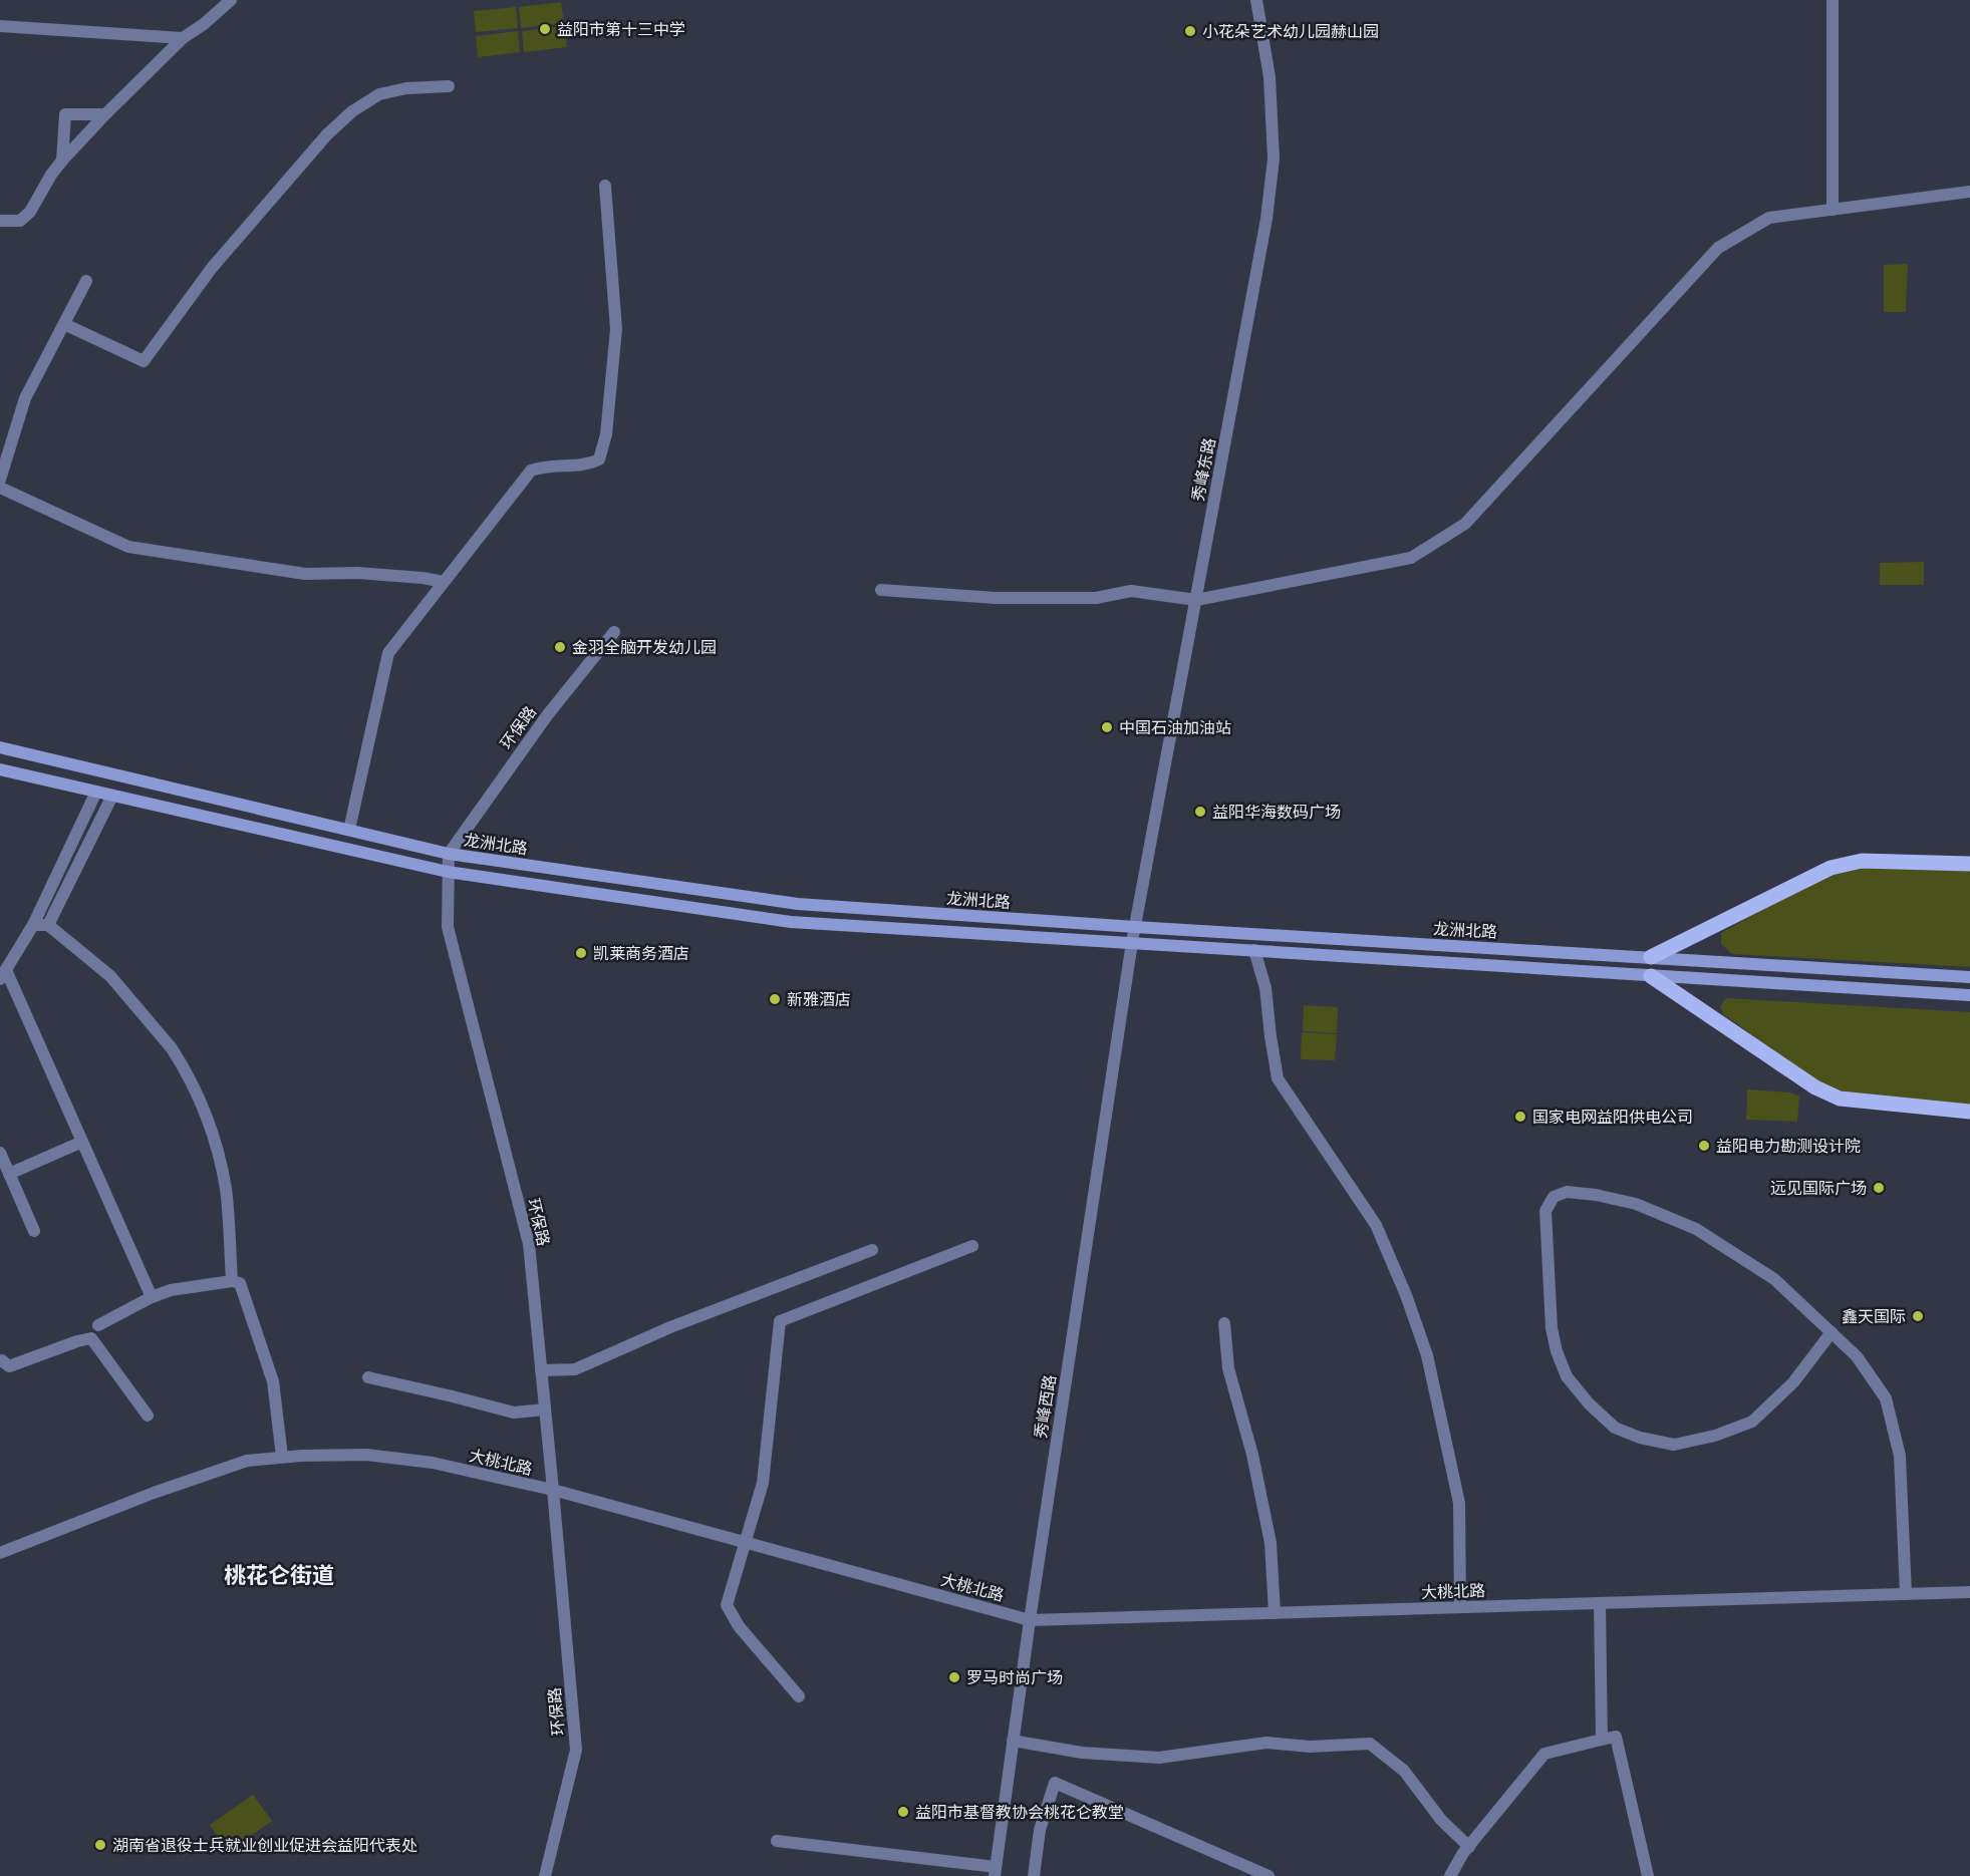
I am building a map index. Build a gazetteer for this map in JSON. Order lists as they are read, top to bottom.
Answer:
{
  "streets": {
    "main road": ["龙洲北路"],
    "street": [
      "秀峰东路",
      "环保路",
      "秀峰西路",
      "大桃北路"
    ]
  },
  "crossings": [
    ["秀峰东路", "龙洲北路"],
    ["秀峰东路", "秀峰西路"],
    ["环保路", "龙洲北路"],
    ["环保路", "大桃北路"],
    ["龙洲北路", "秀峰西路"],
    ["秀峰西路", "大桃北路"]
  ],
  "districts": ["桃花仑街道"],
  "places": [
    "益阳市第十三中学",
    "小花朵艺术幼儿园赫山园",
    "金羽全脑开发幼儿园",
    "中国石油加油站",
    "益阳华海数码广场",
    "凯莱商务酒店",
    "新雅酒店",
    "国家电网益阳供电公司",
    "益阳电力勘测设计院",
    "远见国际广场",
    "鑫天国际",
    "罗马时尚广场",
    "益阳市基督教协会桃花仑教堂",
    "湖南省退役士兵就业创业促进会益阳代表处"
  ]
}
